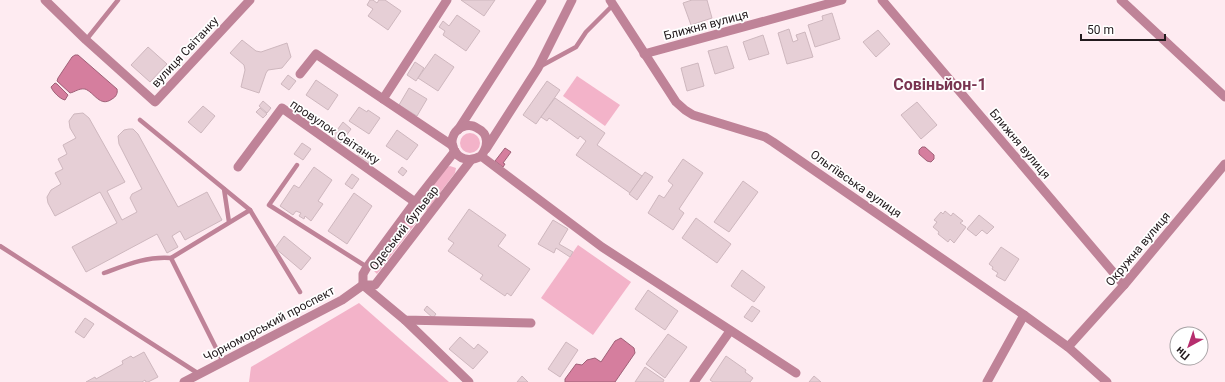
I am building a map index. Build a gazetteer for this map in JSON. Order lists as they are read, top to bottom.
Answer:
{
  "streets": {
    "street": [
      "Ближня вулиця",
      "вулиця Світанку",
      "провулок Світанку",
      "Ольгіївська вулиця",
      "Одеський бульвар",
      "Окружна вулиця",
      "Чорноморський проспект"
    ]
  },
  "crossings": [
    ["Ближня вулиця", "Ольгіївська вулиця"],
    ["Ближня вулиця", "Окружна вулиця"],
    ["провулок Світанку", "Одеський бульвар"],
    ["Ольгіївська вулиця", "Окружна вулиця"],
    ["Одеський бульвар", "Чорноморський проспект"]
  ],
  "districts": ["Совіньйон-1"],
  "scale_bar": "50 m",
  "north": "bottom left"
}
